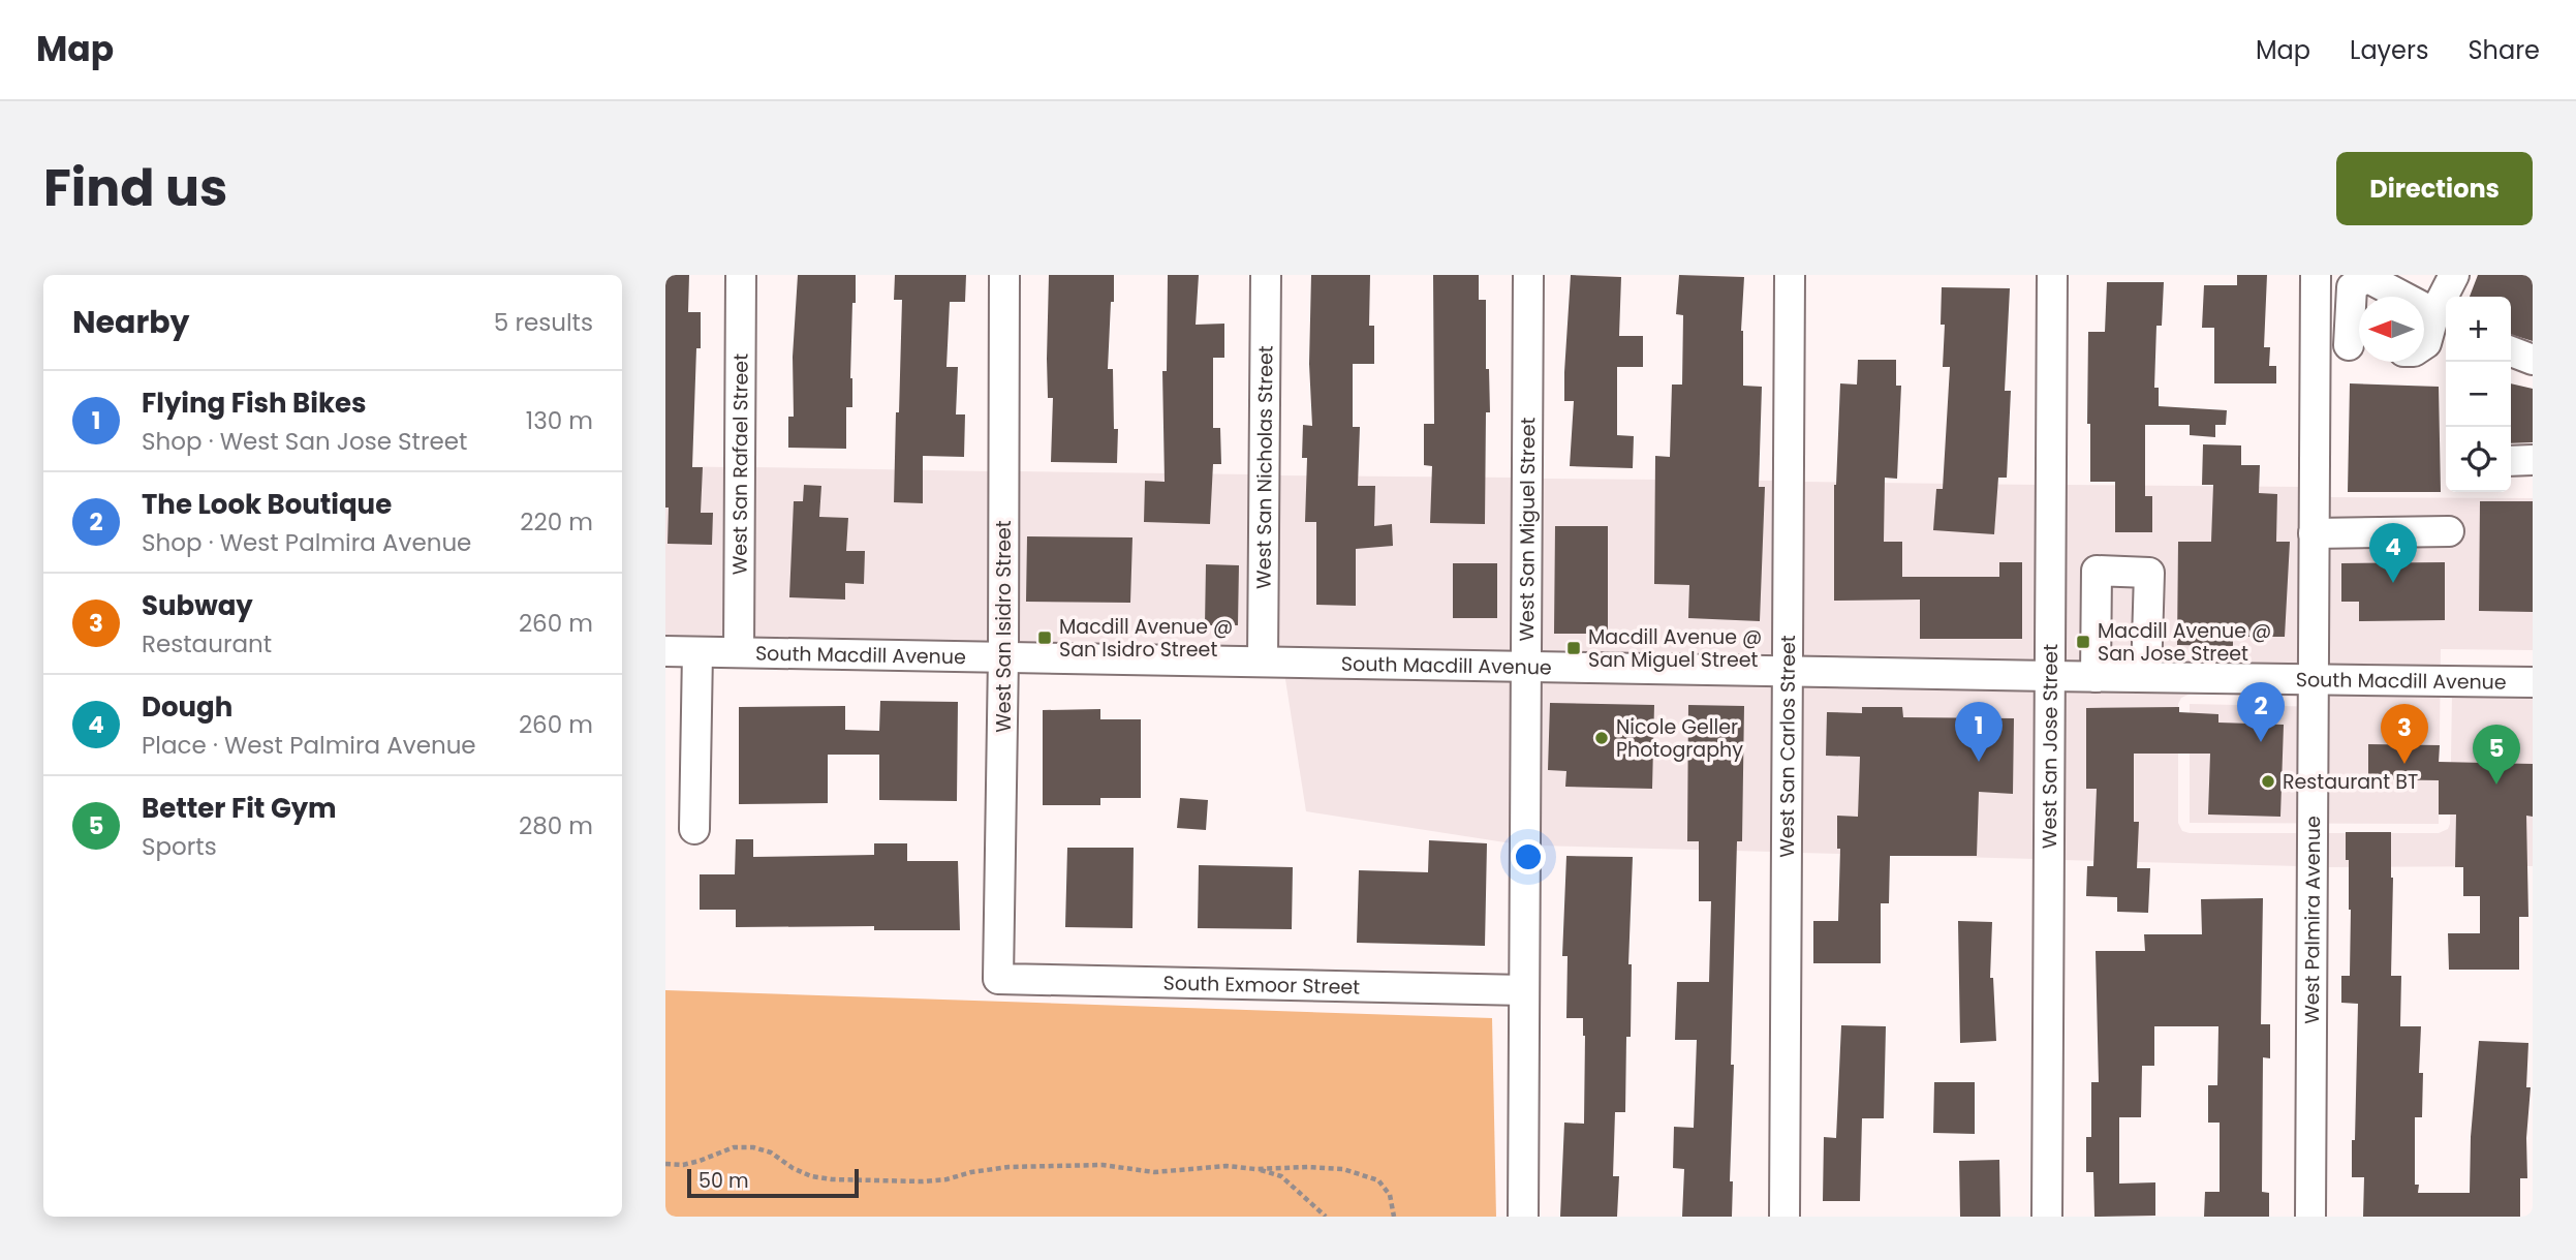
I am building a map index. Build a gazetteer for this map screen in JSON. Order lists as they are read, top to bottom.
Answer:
{
  "streets": {
    "street": [
      "West San Rafael Street",
      "West San Nicholas Street",
      "West San Miguel Street",
      "West San Isidro Street",
      "South Macdill Avenue",
      "West San Jose Street",
      "West San Carlos Street",
      "West Palmira Avenue",
      "South Exmoor Street"
    ]
  },
  "crossings": [
    ["West San Rafael Street", "South Macdill Avenue"],
    ["West San Nicholas Street", "South Macdill Avenue"],
    ["West San Miguel Street", "South Macdill Avenue"],
    ["West San Miguel Street", "South Exmoor Street"],
    ["West San Isidro Street", "South Macdill Avenue"],
    ["West San Isidro Street", "South Exmoor Street"],
    ["South Macdill Avenue", "West San Jose Street"],
    ["South Macdill Avenue", "West San Carlos Street"],
    ["South Macdill Avenue", "West Palmira Avenue"]
  ],
  "places": {
    "transit": ["Macdill Avenue @ San Isidro Street", "Macdill Avenue @ San Jose Street", "Macdill Avenue @ San Miguel Street"],
    "other": ["Nicole Geller Photography", "Restaurant BT"]
  },
  "scale_bar": "50 m",
  "north": "left",
  "page": {
    "header": "Map",
    "nav": ["Map", "Layers", "Share"],
    "title": "Find us",
    "buttons": "Directions",
    "heading": ["Nearby", "5 results"],
    "map_buttons": ["+", "−"],
    "list": [
      {
        "mark": "1",
        "name": "Flying Fish Bikes",
        "note": "Shop · West San Jose Street",
        "value": "130 m"
      },
      {
        "mark": "2",
        "name": "The Look Boutique",
        "note": "Shop · West Palmira Avenue",
        "value": "220 m"
      },
      {
        "mark": "3",
        "name": "Subway",
        "note": "Restaurant",
        "value": "260 m"
      },
      {
        "mark": "4",
        "name": "Dough",
        "note": "Place · West Palmira Avenue",
        "value": "260 m"
      },
      {
        "mark": "5",
        "name": "Better Fit Gym",
        "note": "Sports",
        "value": "280 m"
      }
    ],
    "pins": [
      "4",
      "2",
      "1",
      "3",
      "5"
    ],
    "scale": "50 m"
  }
}
